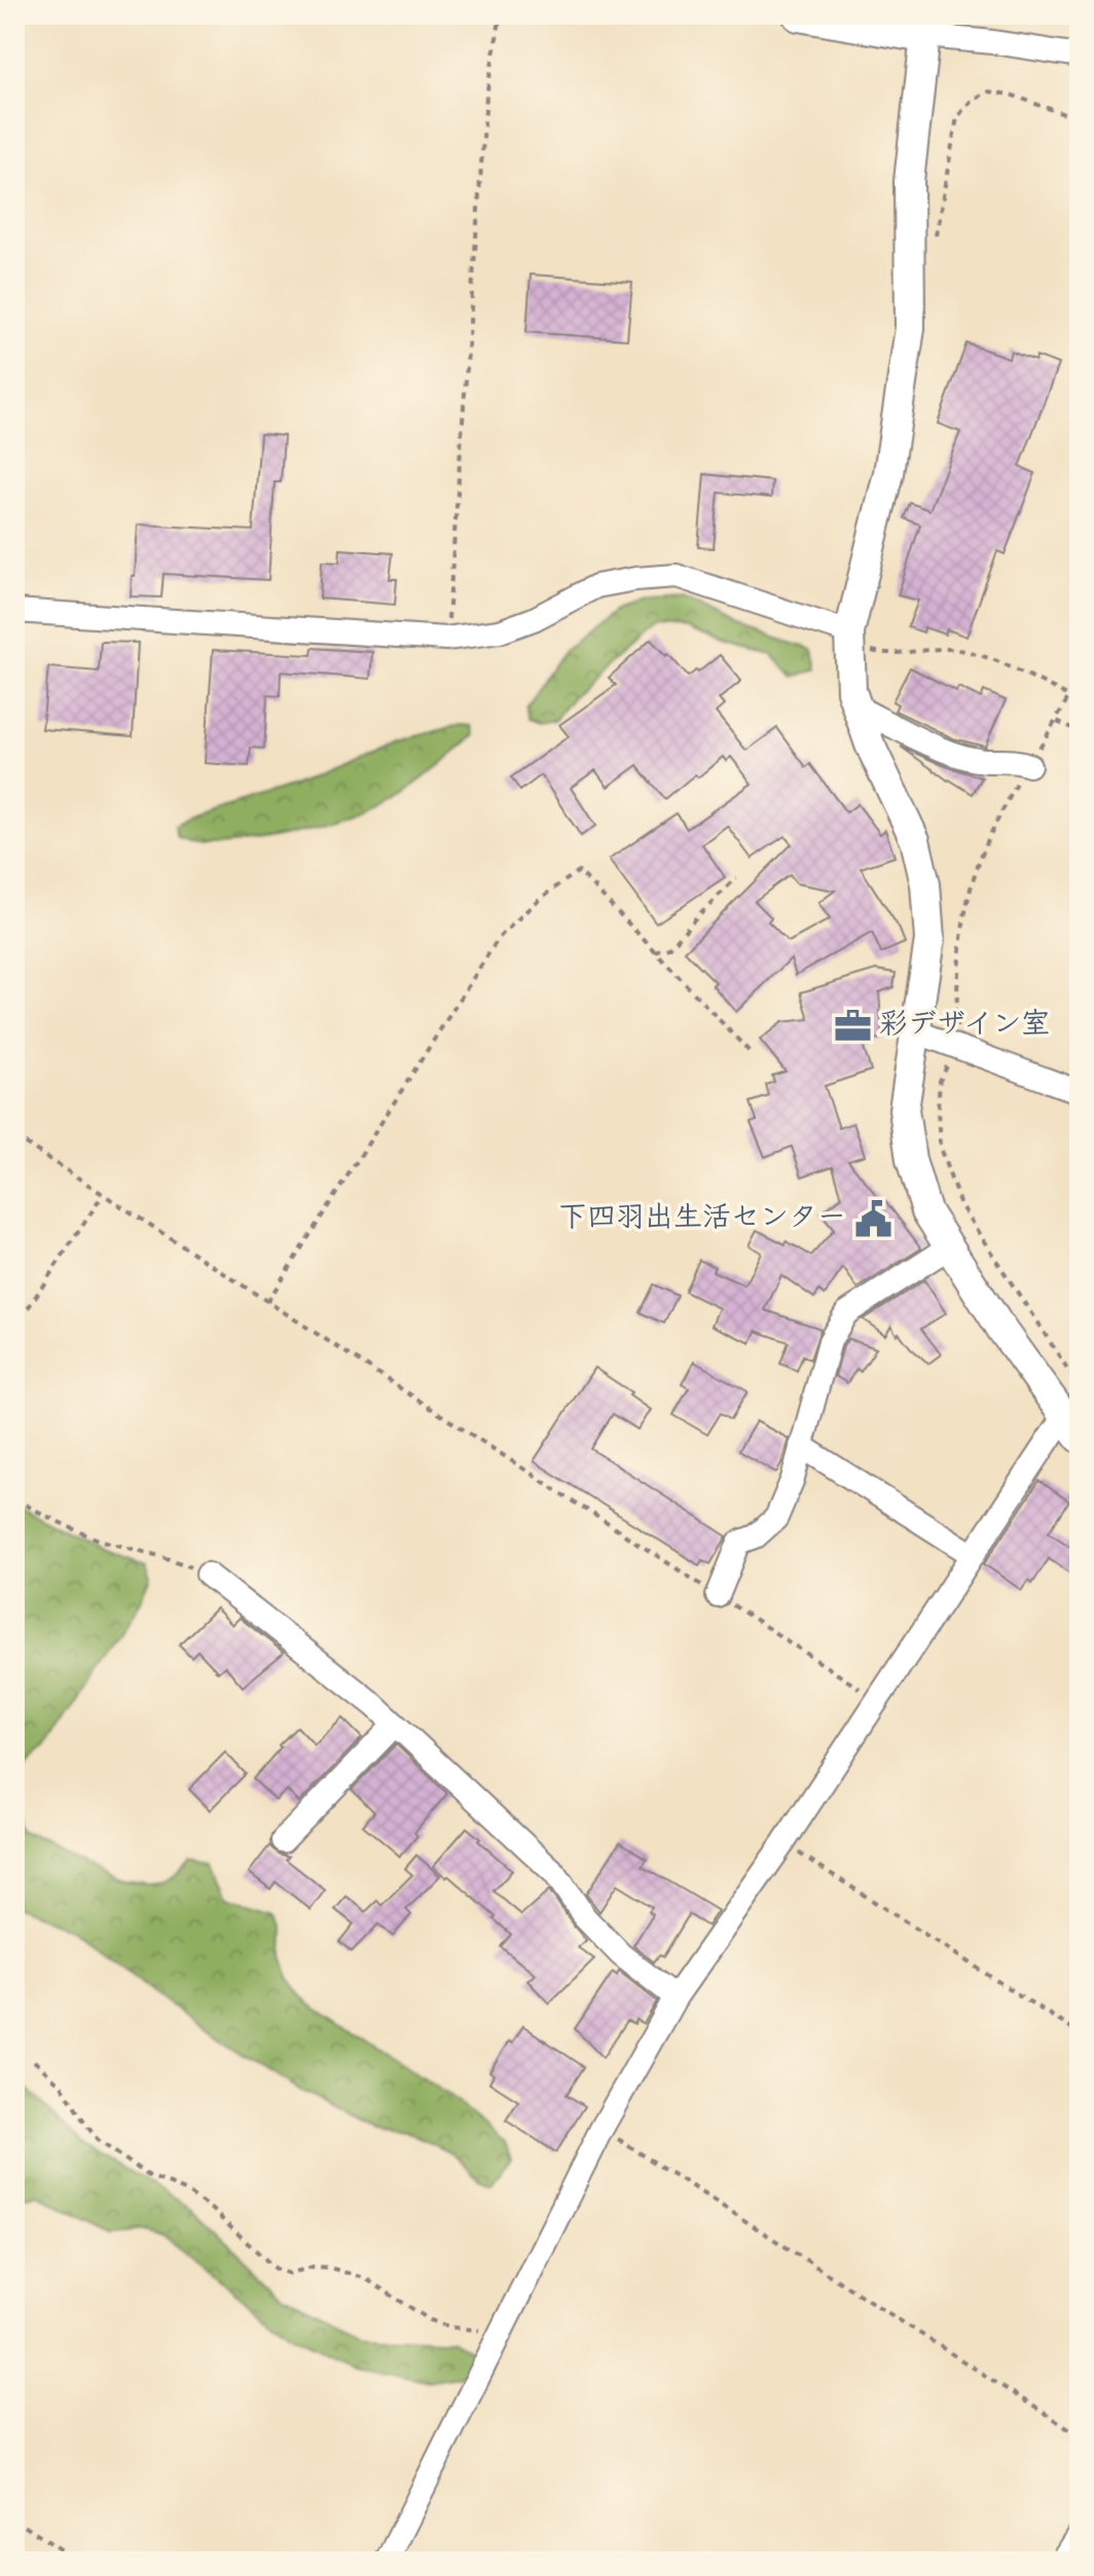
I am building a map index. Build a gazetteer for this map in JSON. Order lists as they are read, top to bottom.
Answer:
{
  "places": {
    "office": ["彩デザイン室"],
    "public building": ["下四羽出生活センター"]
  }
}
